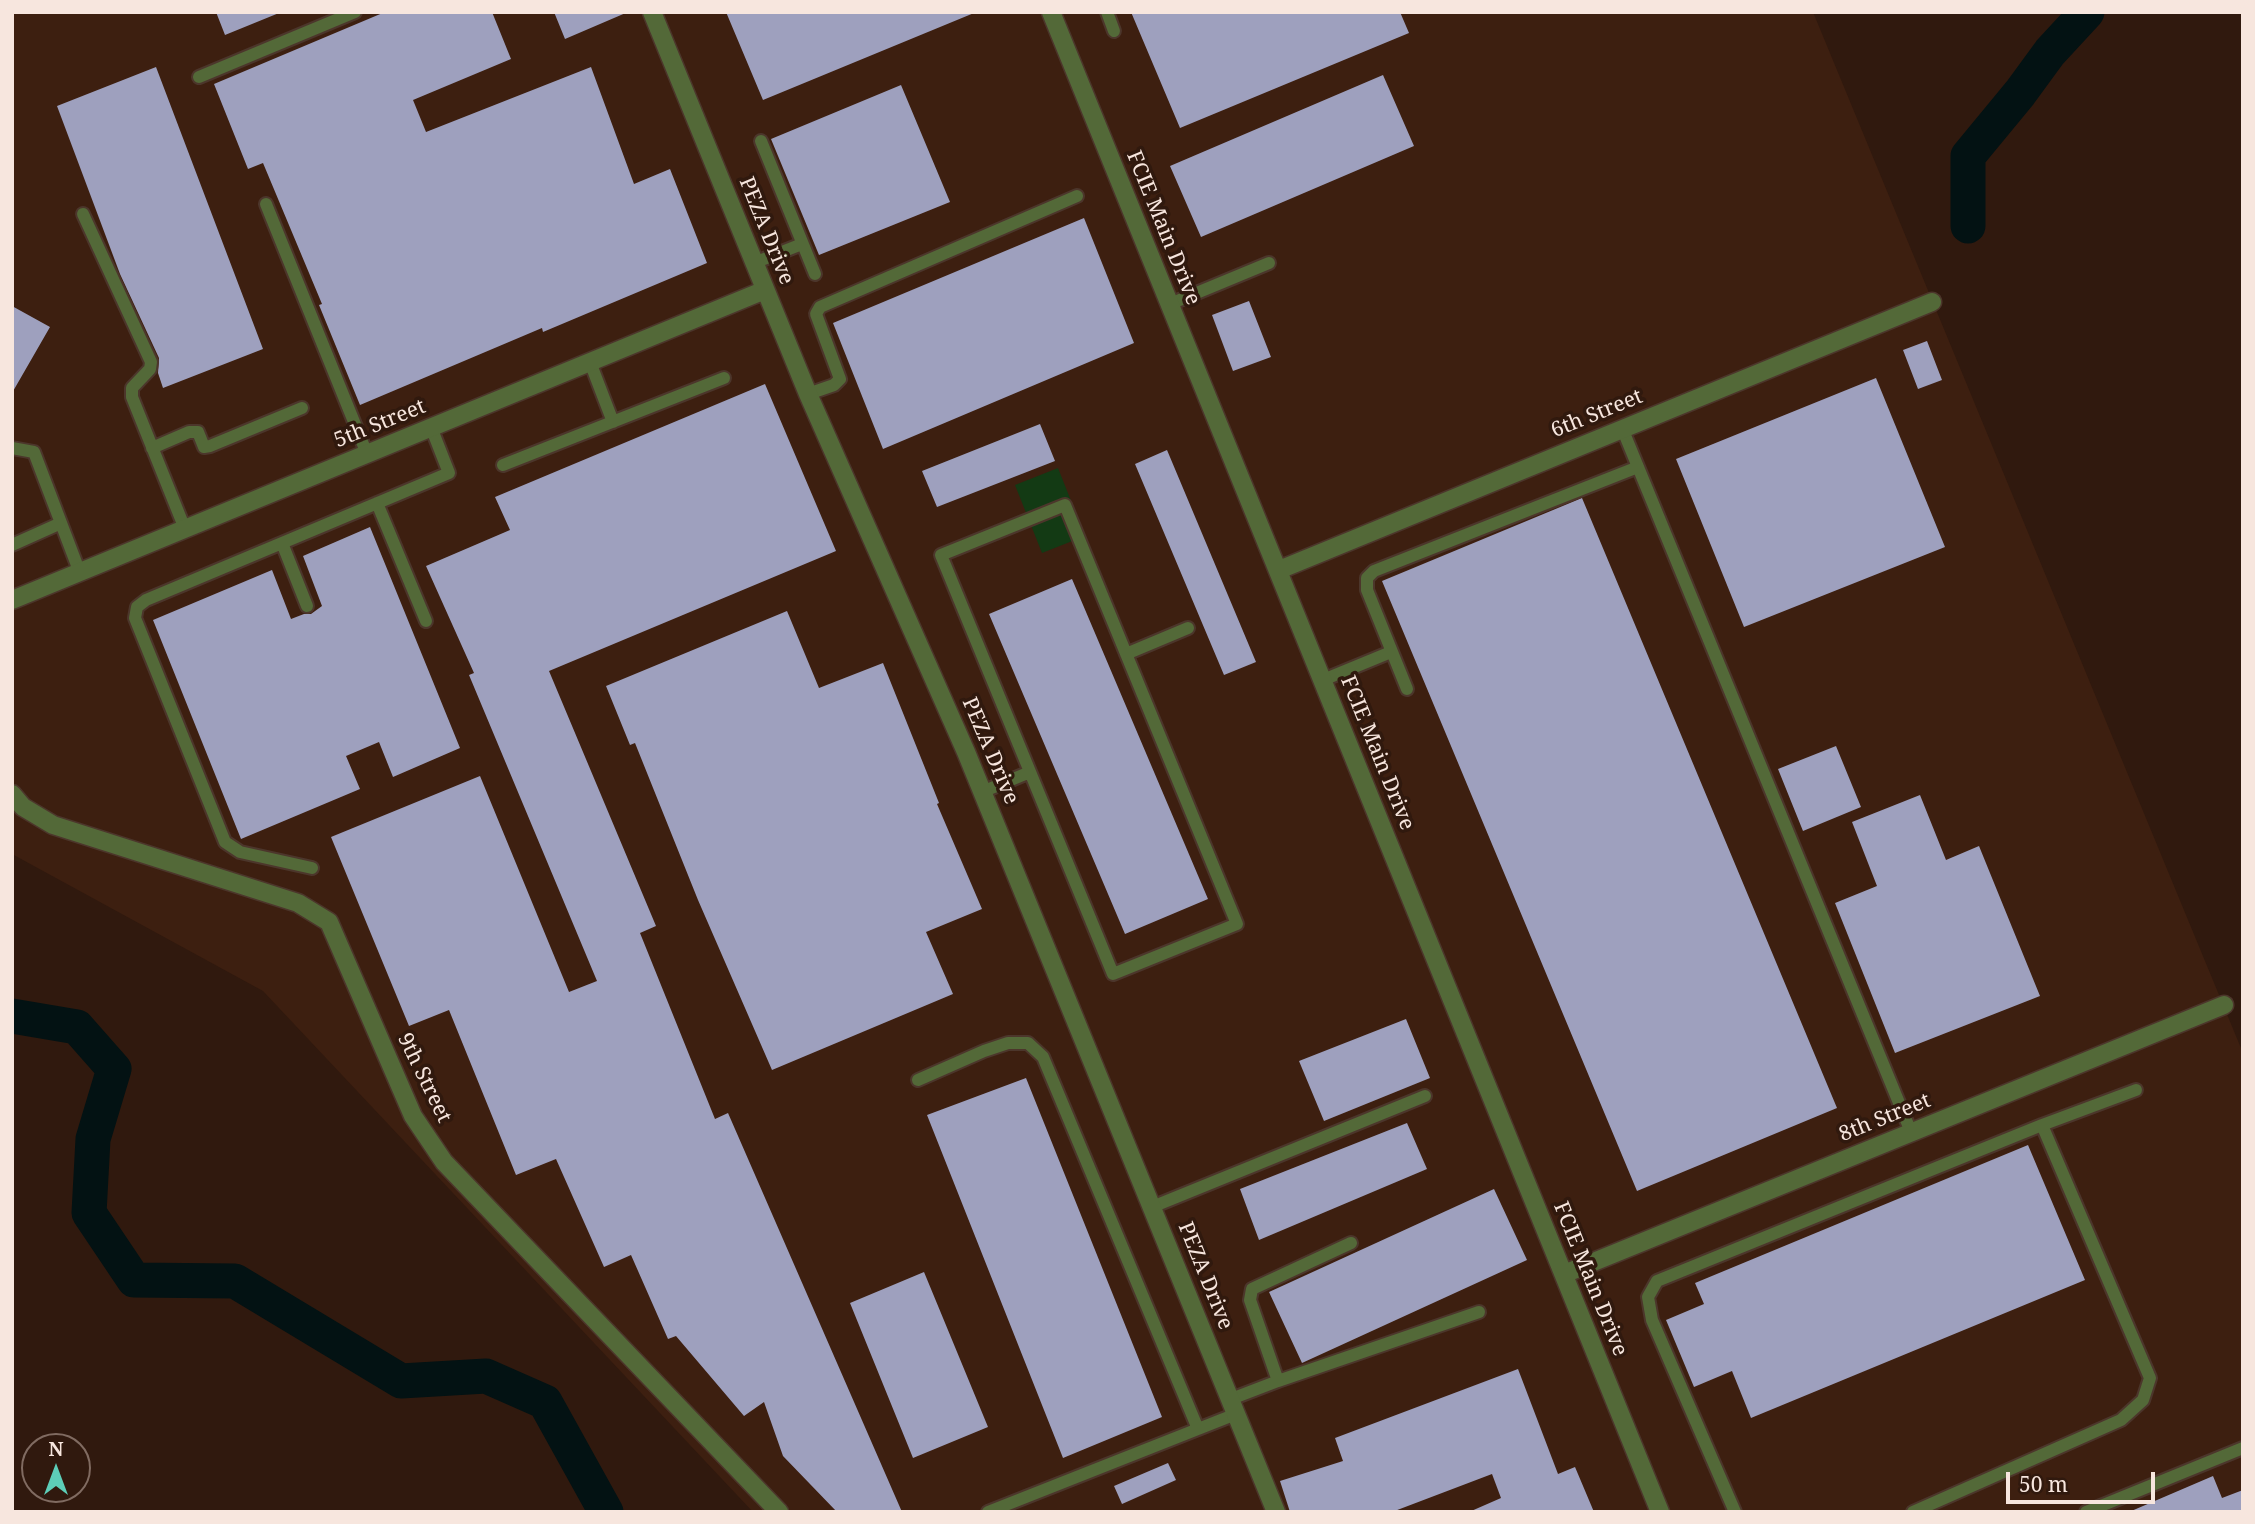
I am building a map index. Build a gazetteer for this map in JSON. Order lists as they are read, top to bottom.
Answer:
{
  "streets": {
    "street": [
      "FCIE Main Drive",
      "PEZA Drive",
      "6th Street",
      "5th Street",
      "9th Street",
      "8th Street"
    ]
  },
  "crossings": [
    ["FCIE Main Drive", "6th Street"],
    ["FCIE Main Drive", "8th Street"],
    ["PEZA Drive", "5th Street"]
  ],
  "scale_bar": "50 m",
  "north": "top"
}
